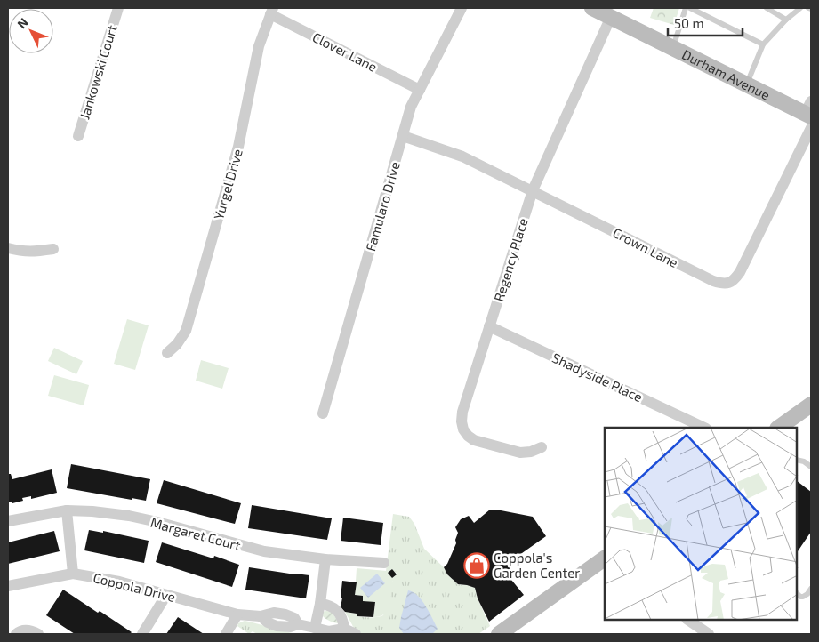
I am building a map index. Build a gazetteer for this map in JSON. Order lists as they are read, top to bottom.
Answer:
{
  "streets": {
    "main road": ["Durham Avenue"],
    "street": [
      "Clover Lane",
      "Jankowski Court",
      "Yurgel Drive",
      "Famularo Drive",
      "Crown Lane",
      "Regency Place",
      "Shadyside Place",
      "Margaret Court",
      "Coppola Drive"
    ]
  },
  "crossings": [
    ["Clover Lane", "Yurgel Drive"],
    ["Clover Lane", "Famularo Drive"],
    ["Durham Avenue", "Regency Place"],
    ["Famularo Drive", "Crown Lane"],
    ["Crown Lane", "Regency Place"],
    ["Regency Place", "Shadyside Place"]
  ],
  "places": {
    "shop": ["Coppola's Garden Center"]
  },
  "scale_bar": "50 m",
  "north": "top left"
}
